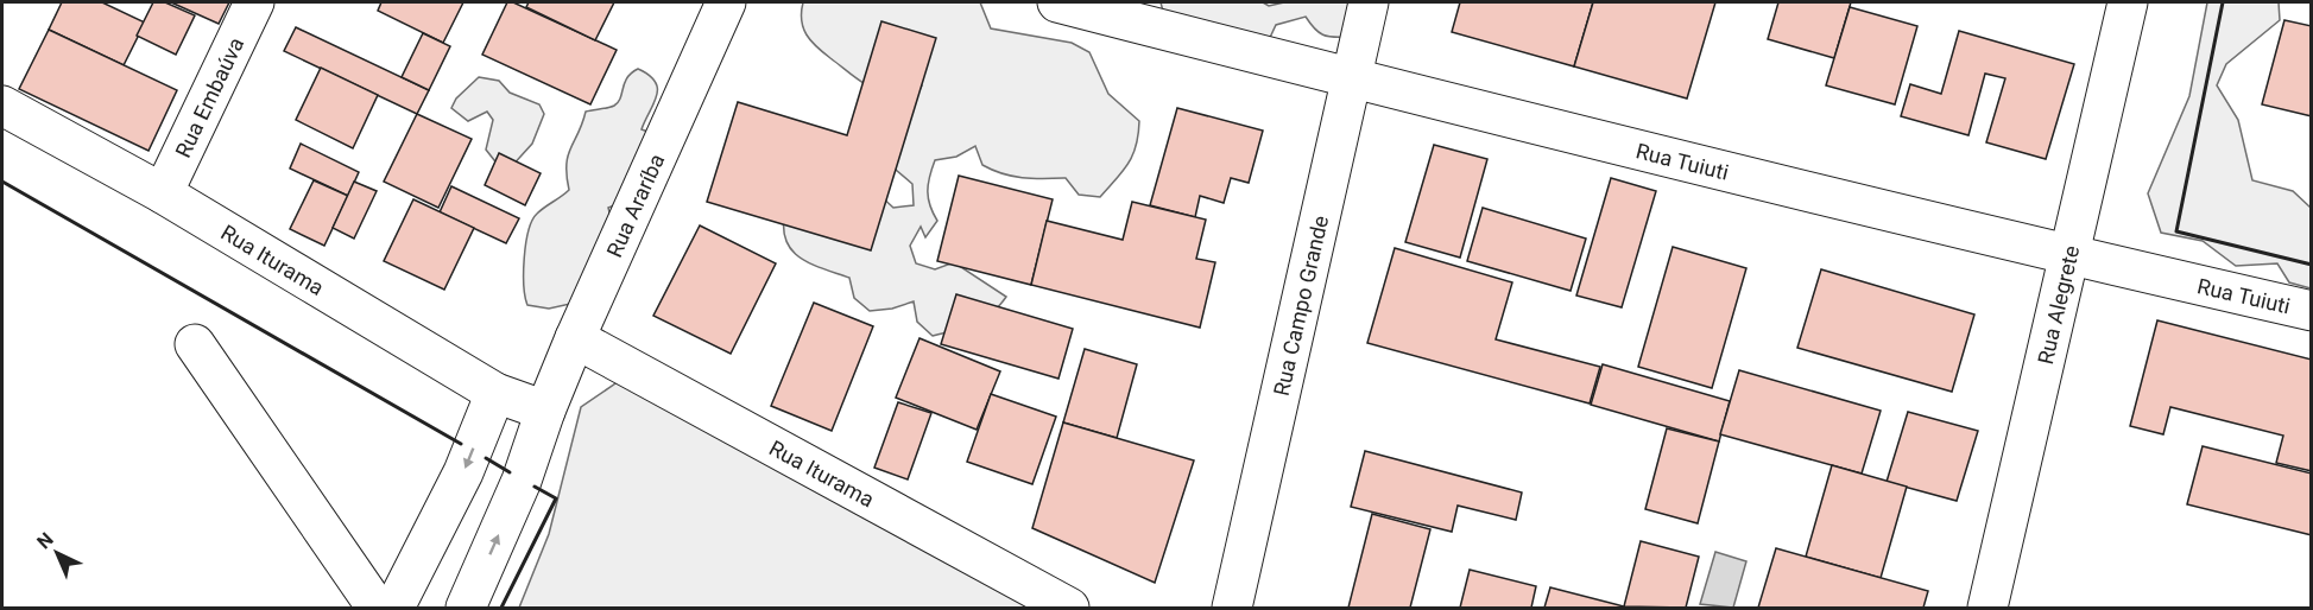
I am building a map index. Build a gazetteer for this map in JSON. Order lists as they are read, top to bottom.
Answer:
{
  "streets": {
    "street": [
      "Rua Embaúva",
      "Rua Tuiuti",
      "Rua Araríba",
      "Rua Iturama",
      "Rua Campo Grande",
      "Rua Alegrete"
    ]
  },
  "crossings": [
    ["Rua Embaúva", "Rua Iturama"],
    ["Rua Tuiuti", "Rua Campo Grande"],
    ["Rua Tuiuti", "Rua Alegrete"],
    ["Rua Araríba", "Rua Iturama"]
  ],
  "north": "top left"
}
